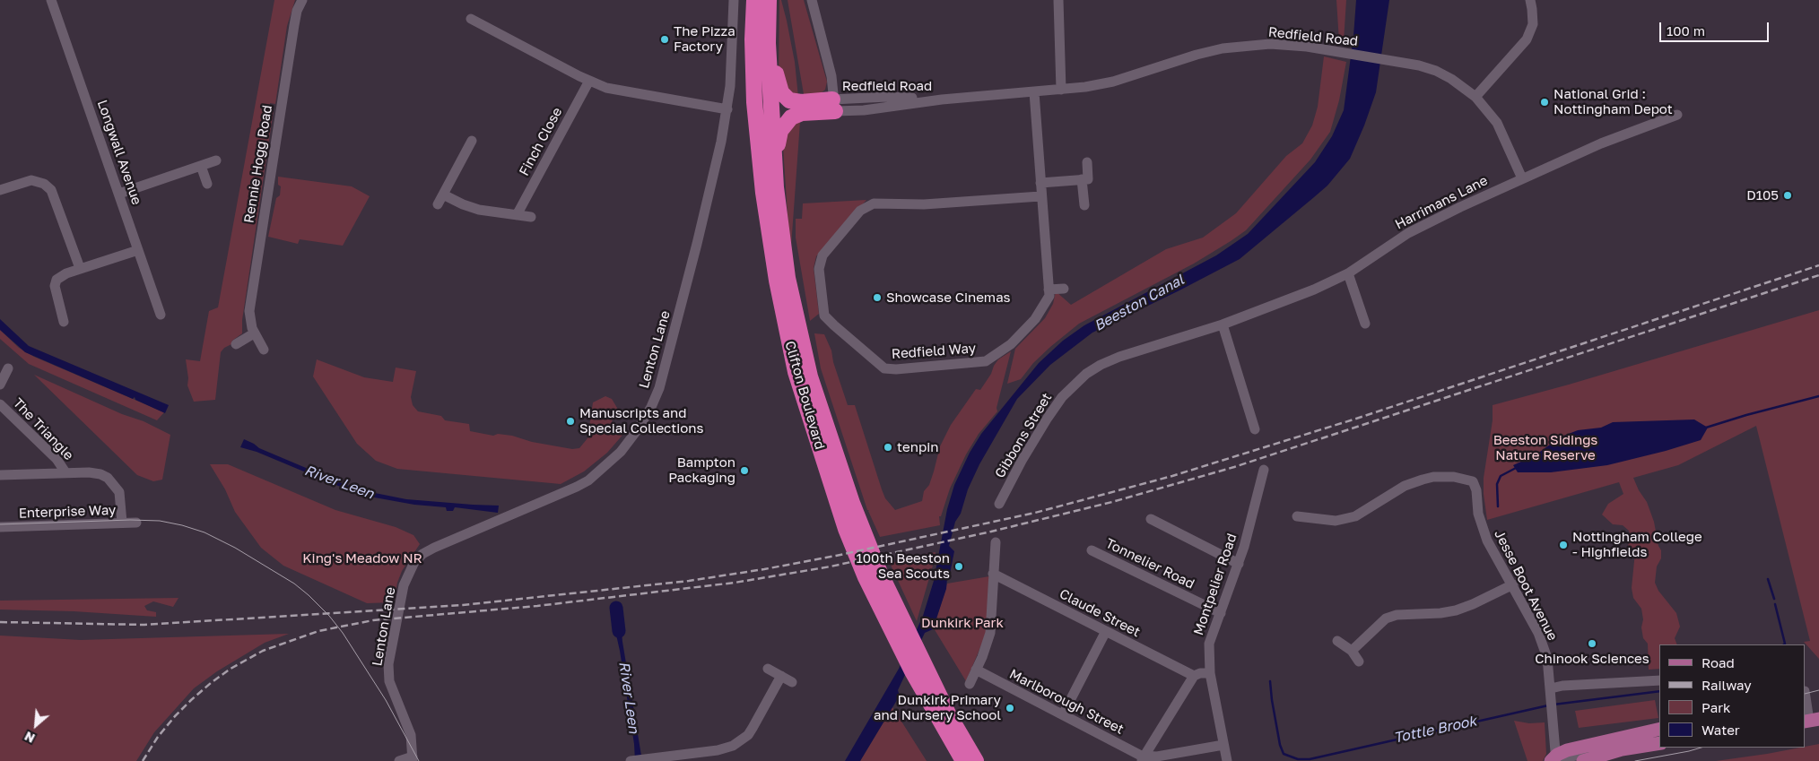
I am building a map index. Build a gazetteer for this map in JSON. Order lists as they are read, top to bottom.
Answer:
{
  "streets": {
    "highway": ["Clifton Boulevard"],
    "street": [
      "Redfield Road",
      "Finch Close",
      "Longwall Avenue",
      "Rennie Hogg Road",
      "Harrimans Lane",
      "Lenton Lane",
      "Redfield Way",
      "The Triangle",
      "Gibbons Street",
      "Enterprise Way",
      "Tonnelier Road",
      "Montpelier Road",
      "Jesse Boot Avenue",
      "Claude Street",
      "Marlborough Street"
    ]
  },
  "crossings": [
    ["Redfield Road", "Harrimans Lane"],
    ["Redfield Road", "Redfield Way"],
    ["Harrimans Lane", "Gibbons Street"],
    ["The Triangle", "Enterprise Way"],
    ["Tonnelier Road", "Montpelier Road"]
  ],
  "water": ["Beeston Canal", "River Leen", "Tottle Brook"],
  "parks": ["Beeston Sidings Nature Reserve", "King's Meadow NR", "Dunkirk Park"],
  "places": [
    "The Pizza Factory",
    "National Grid : Nottingham Depot",
    "D105",
    "Showcase Cinemas",
    "Manuscripts and Special Collections",
    "tenpin",
    "Bampton Packaging",
    "Nottingham College - Highfields",
    "100th Beeston Sea Scouts",
    "Chinook Sciences",
    "Dunkirk Primary and Nursery School"
  ],
  "legend": [
    "Road",
    "Railway",
    "Park",
    "Water"
  ],
  "scale_bar": "100 m",
  "north": "bottom left"
}
